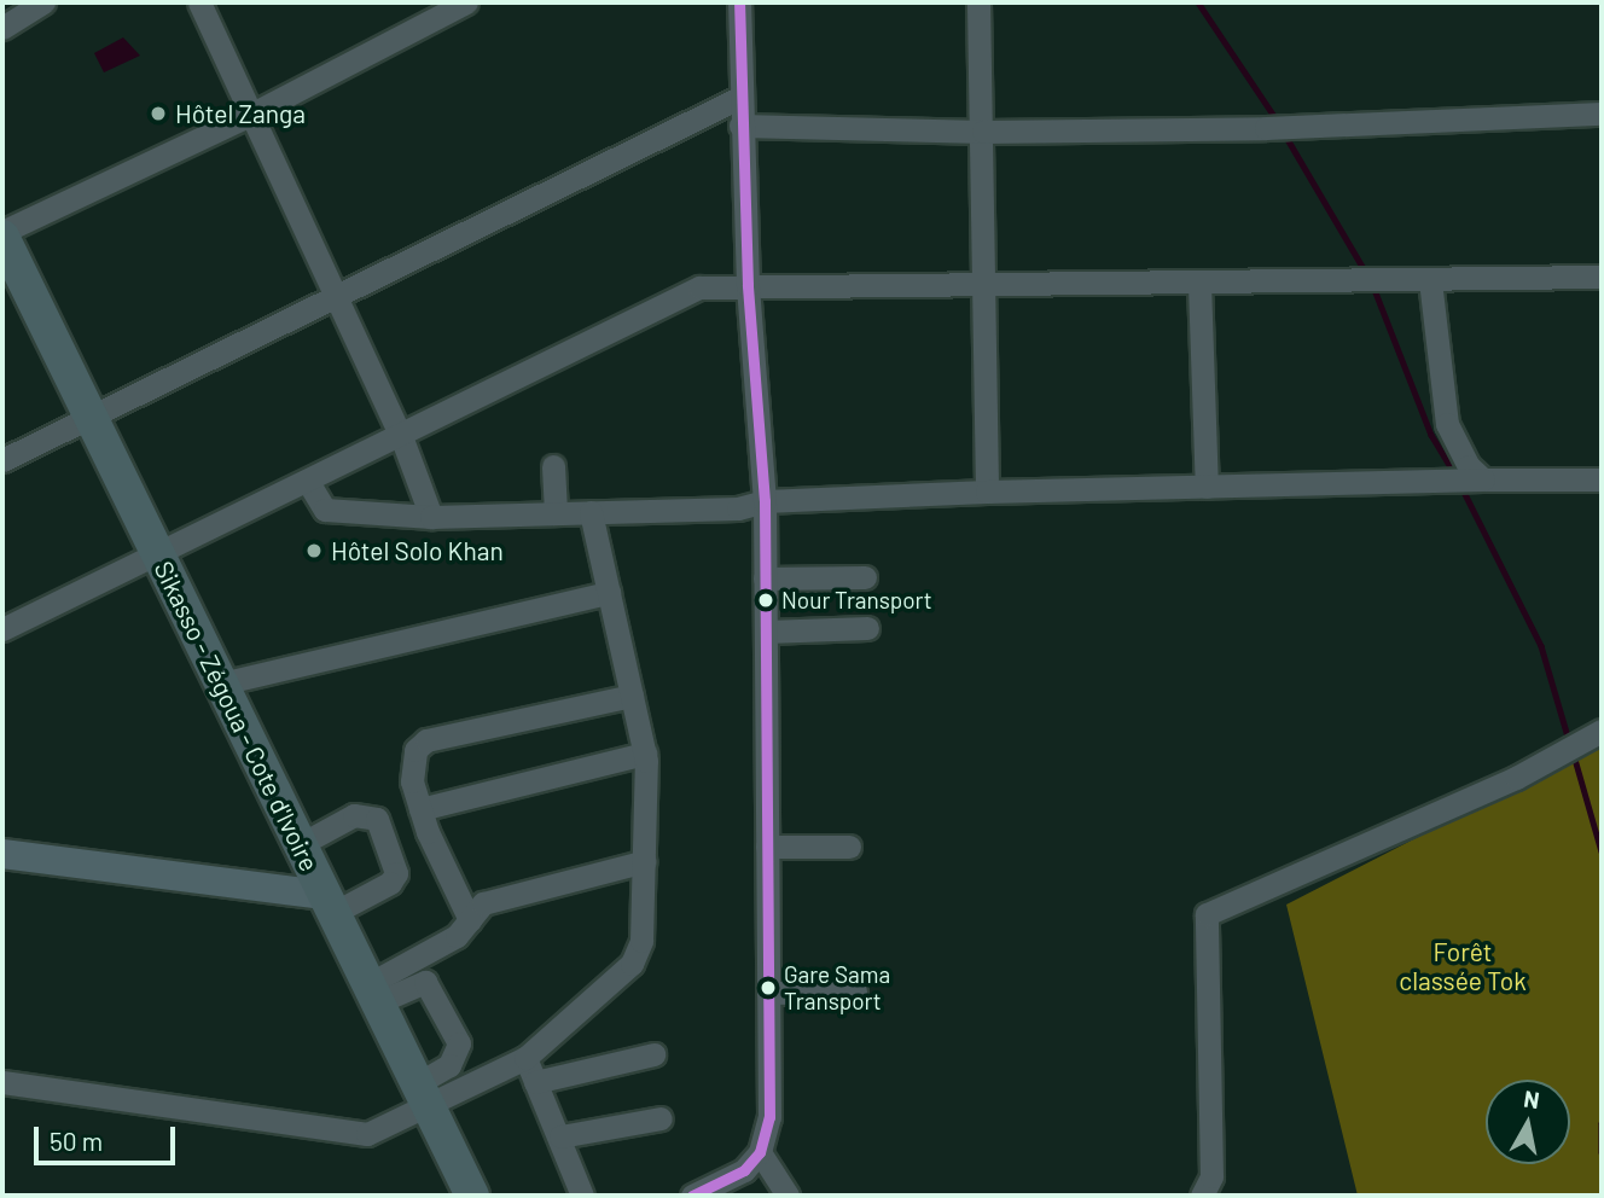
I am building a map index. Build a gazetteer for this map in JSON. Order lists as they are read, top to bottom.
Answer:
{
  "streets": {
    "highway": ["Sikasso - Zégoua - Cote d'Ivoire"]
  },
  "parks": ["Forêt classée Tok"],
  "places": [
    "Hôtel Zanga",
    "Hôtel Solo Khan",
    "Nour Transport",
    "Gare Sama Transport"
  ],
  "scale_bar": "50 m",
  "north": "top"
}
